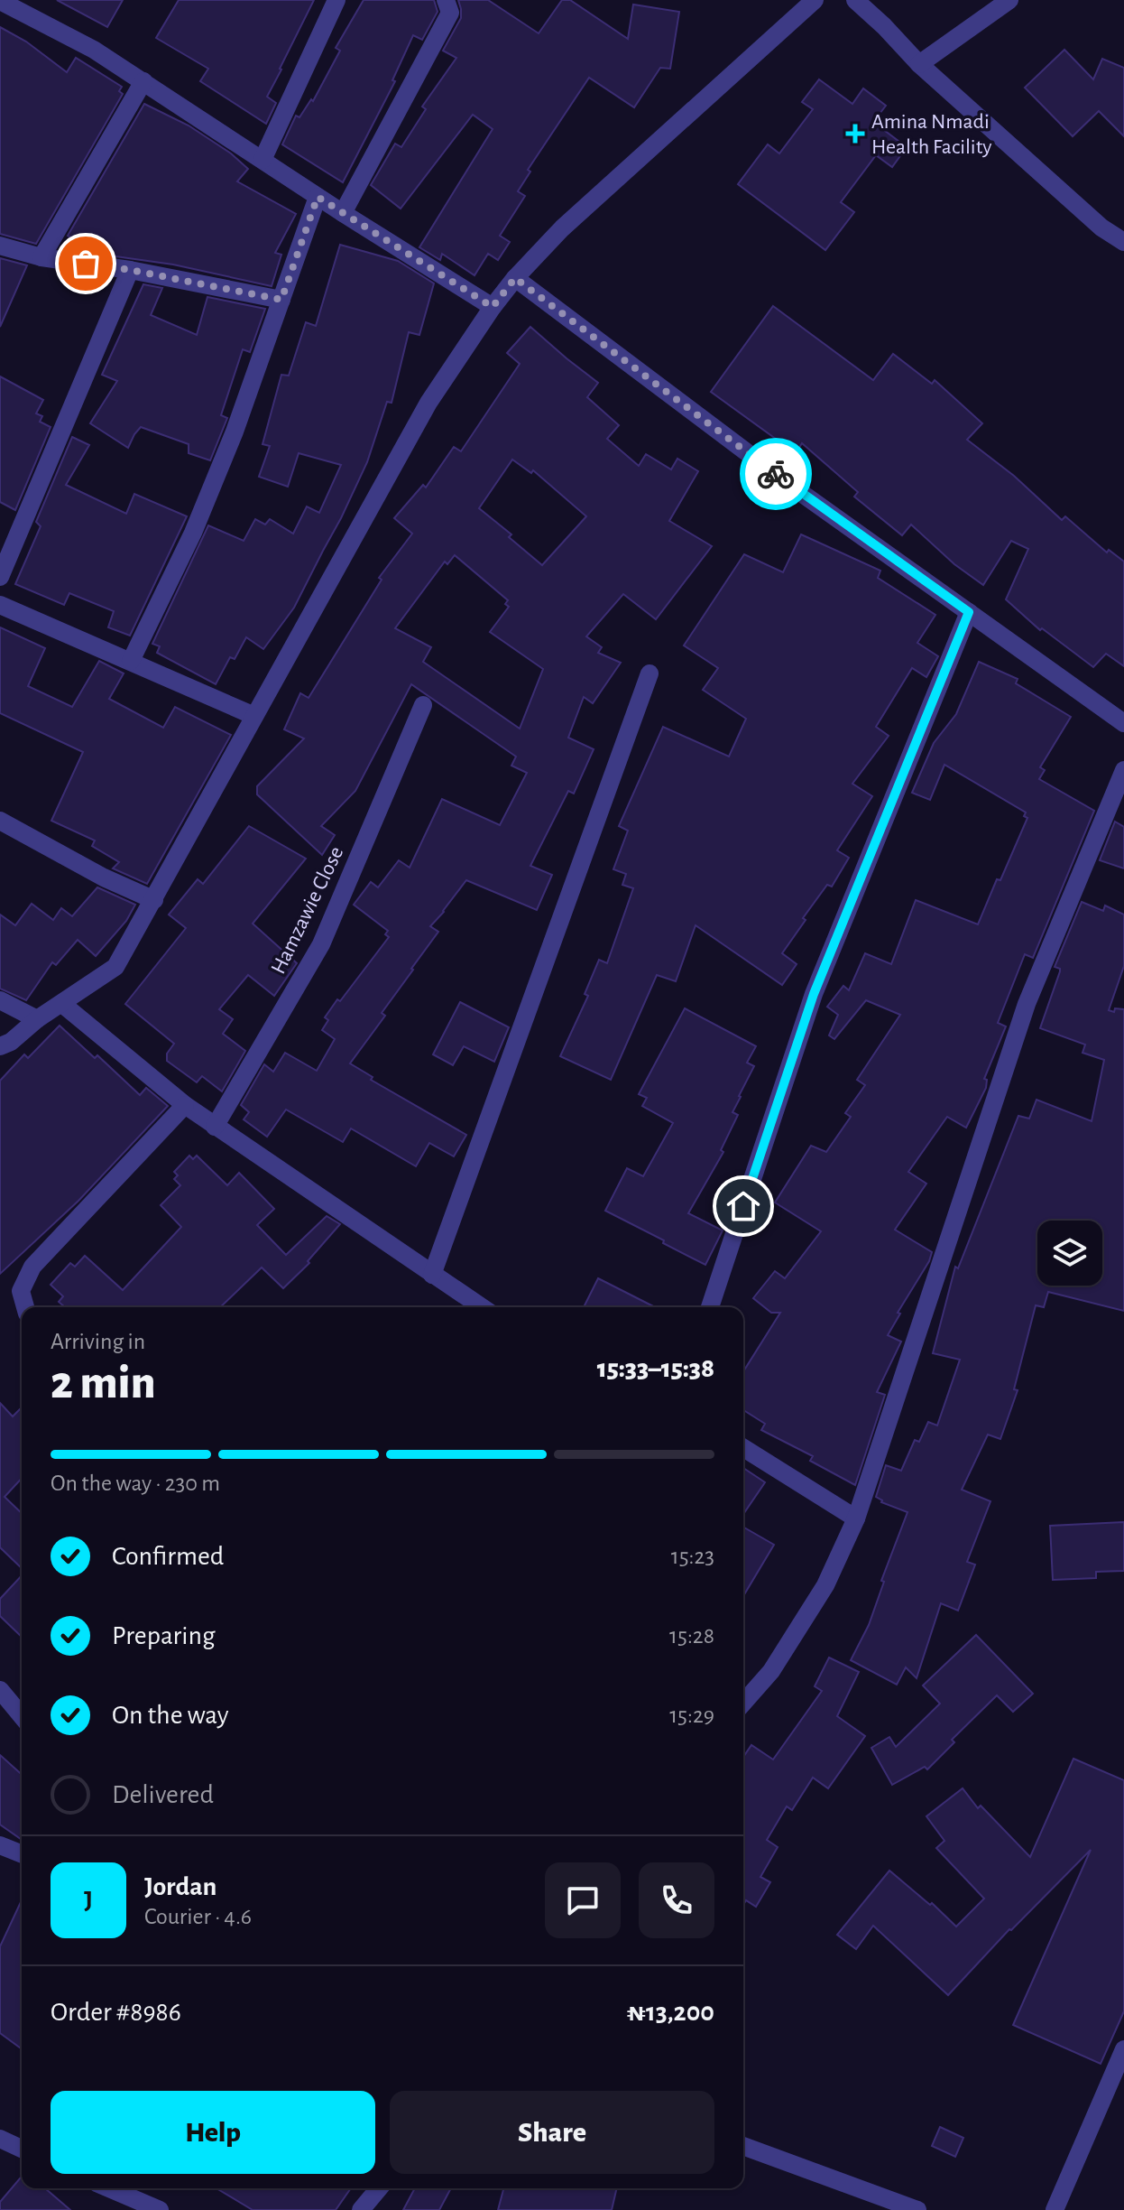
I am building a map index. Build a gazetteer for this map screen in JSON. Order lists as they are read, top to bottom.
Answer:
{
  "streets": {
    "street": ["Hamzawie Close"]
  },
  "places": {
    "health": ["Amina Nmadi Health Facility"]
  },
  "page": {
    "heading": ["2 min", "Arriving in", "15:33–15:38"],
    "panel": [
      "Jordan",
      "Courier · 4.6",
      "Order #8986",
      "₦13,200"
    ],
    "bar": "On the way · 230 m",
    "list": [
      ["Confirmed", "15:23"],
      ["Preparing", "15:28"],
      ["On the way", "15:29"],
      "Delivered"
    ],
    "round": "J",
    "buttons": ["Help", "Share"]
  }
}
